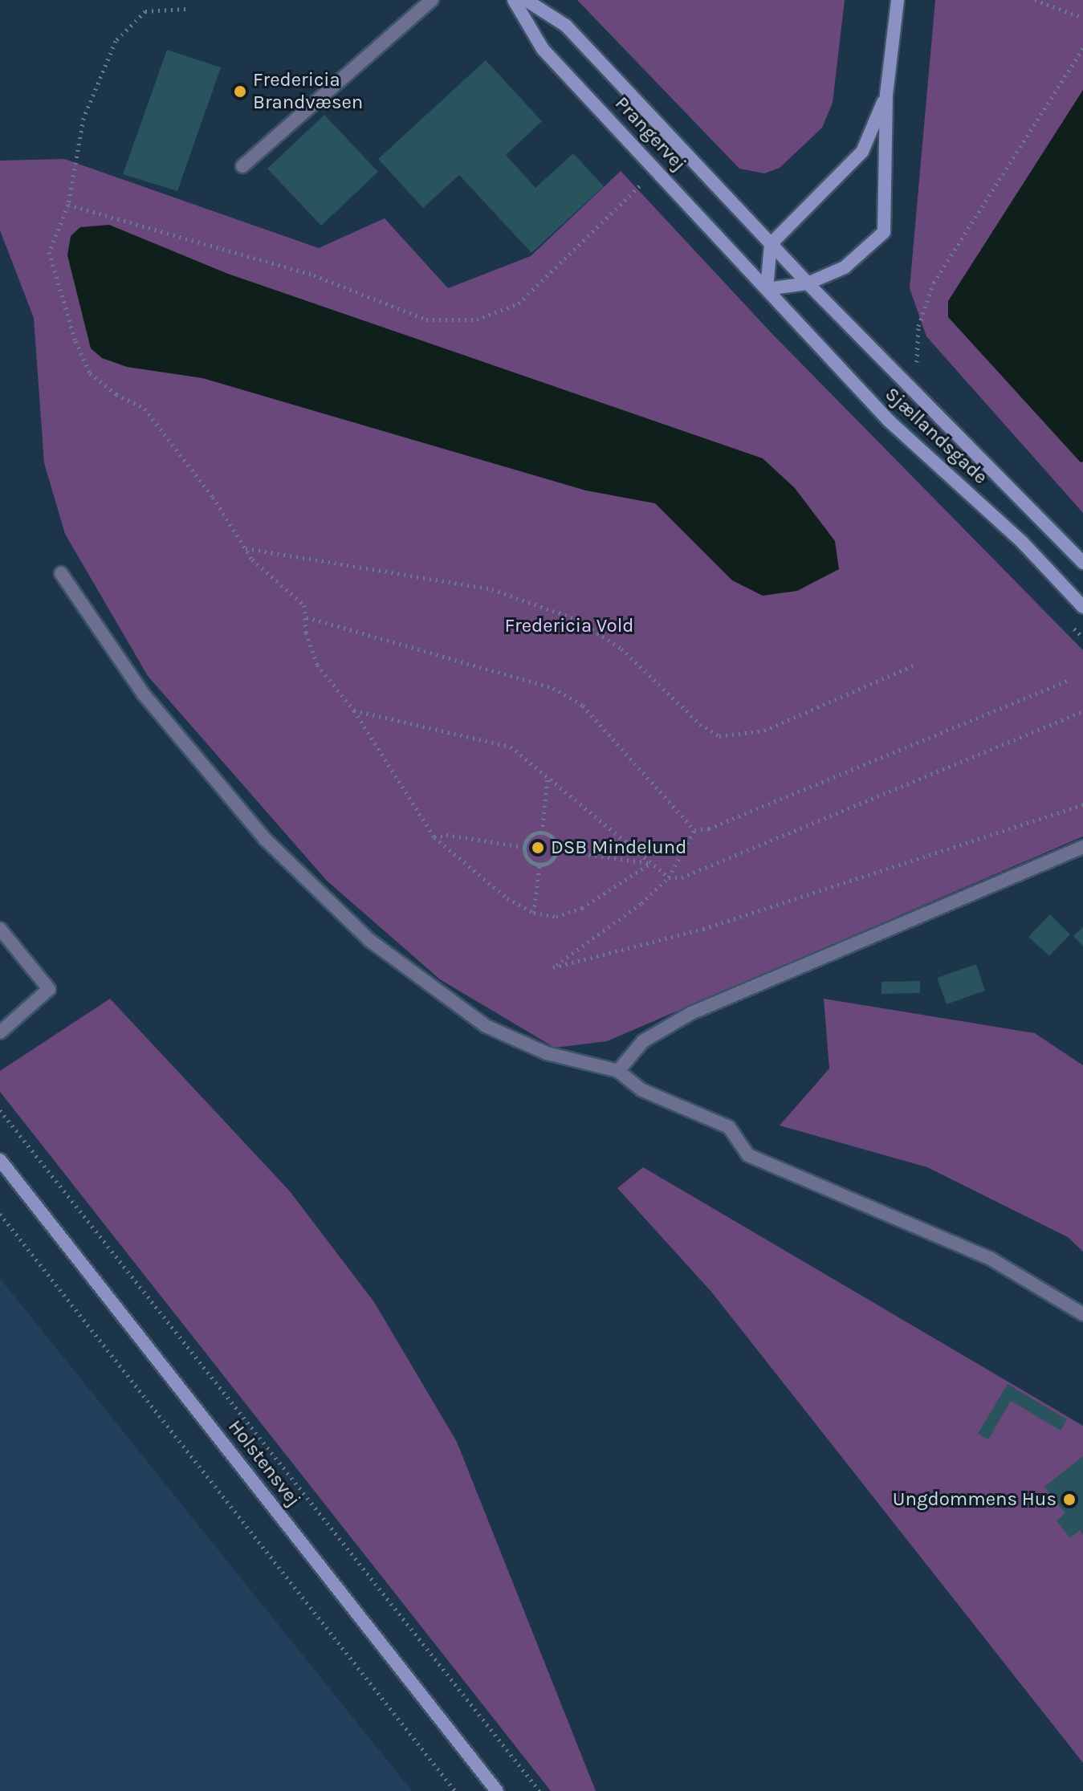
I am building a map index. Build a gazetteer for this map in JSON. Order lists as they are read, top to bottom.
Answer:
{
  "streets": {
    "street": ["Prangervej", "Sjællandsgade", "Holstensvej"]
  },
  "crossings": [
    ["Prangervej", "Sjællandsgade"]
  ],
  "parks": ["Fredericia Vold"],
  "places": ["Fredericia Brandvæsen", "DSB Mindelund", "Ungdommens Hus"]
}
